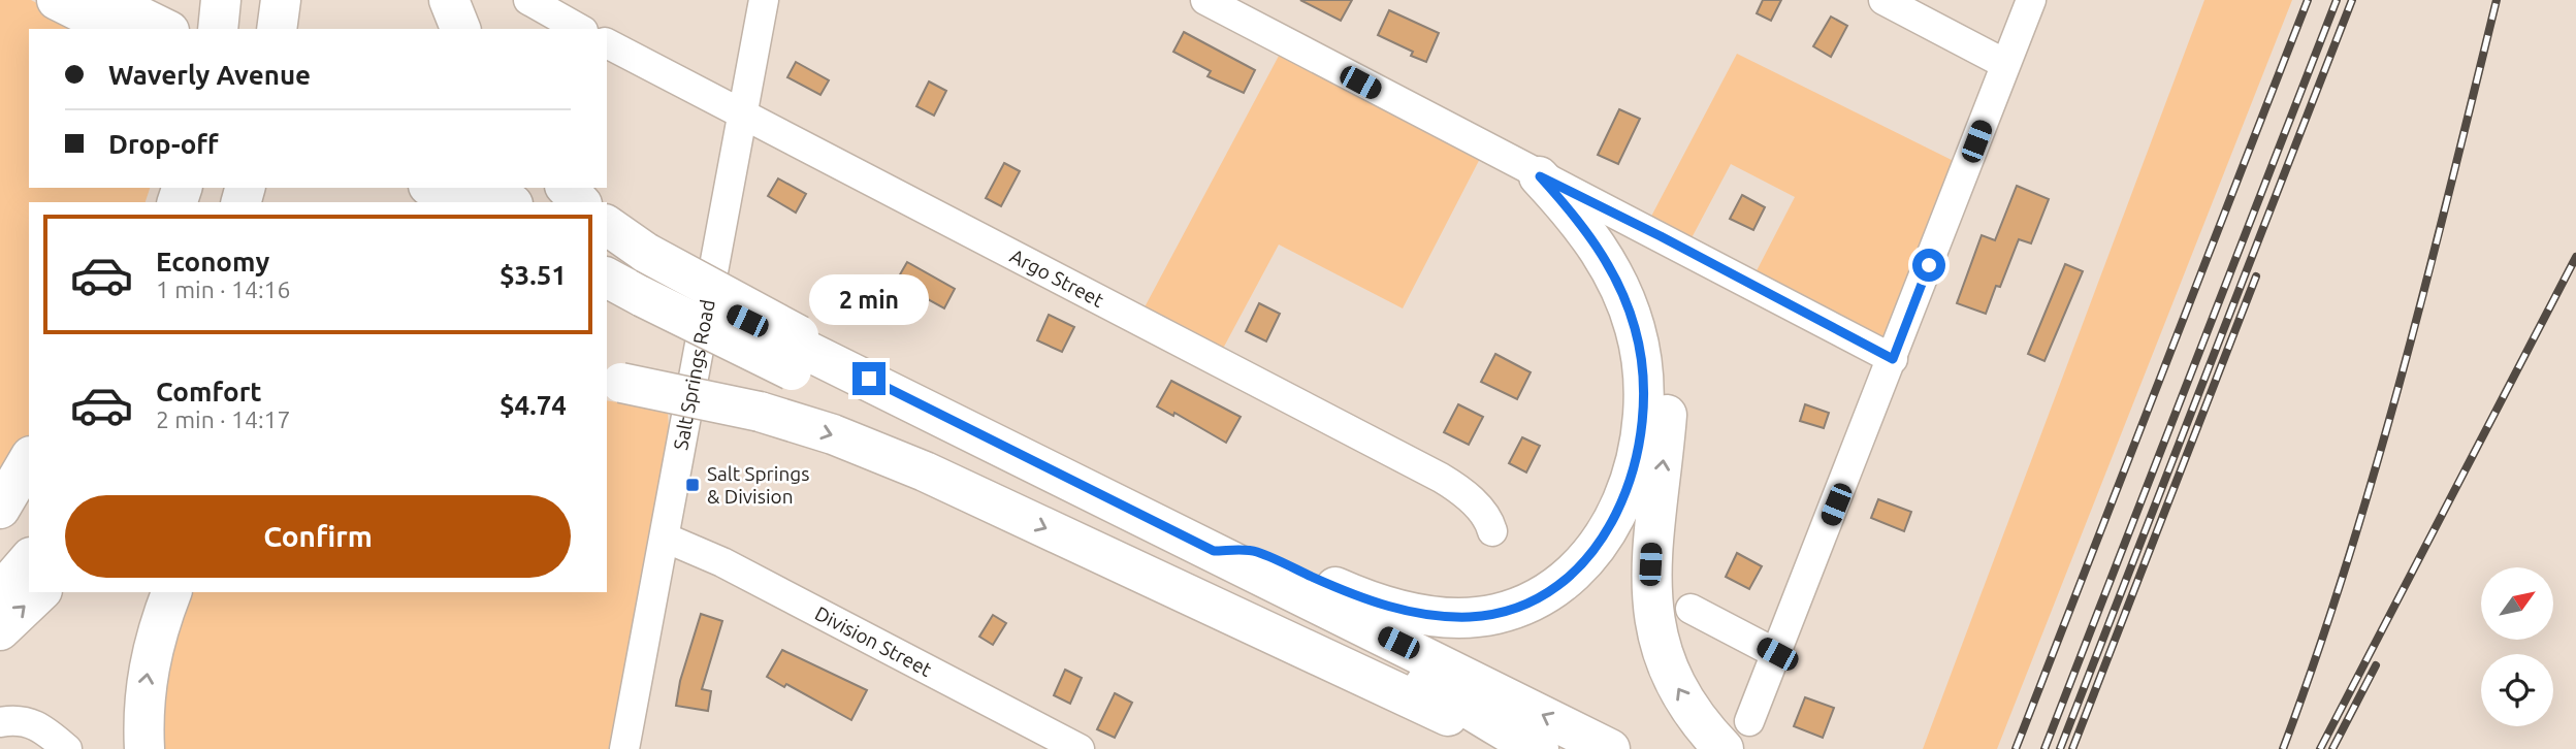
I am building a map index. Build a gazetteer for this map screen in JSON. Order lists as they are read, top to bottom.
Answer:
{
  "streets": {
    "street": ["Argo Street", "Salt Springs Road", "Division Street"]
  },
  "crossings": [
    ["Argo Street", "Salt Springs Road"],
    ["Salt Springs Road", "Division Street"]
  ],
  "places": {
    "transit": ["Salt Springs & Division"]
  },
  "north": "top right",
  "page": {
    "banner": ["Waverly Avenue", "Drop-off"],
    "list": [
      {
        "name": "Economy",
        "note": "1 min · 14:16",
        "value": "$3.51"
      },
      {
        "name": "Comfort",
        "note": "2 min · 14:17",
        "value": "$4.74"
      }
    ],
    "bubble": "2 min",
    "buttons": "Confirm"
  }
}
